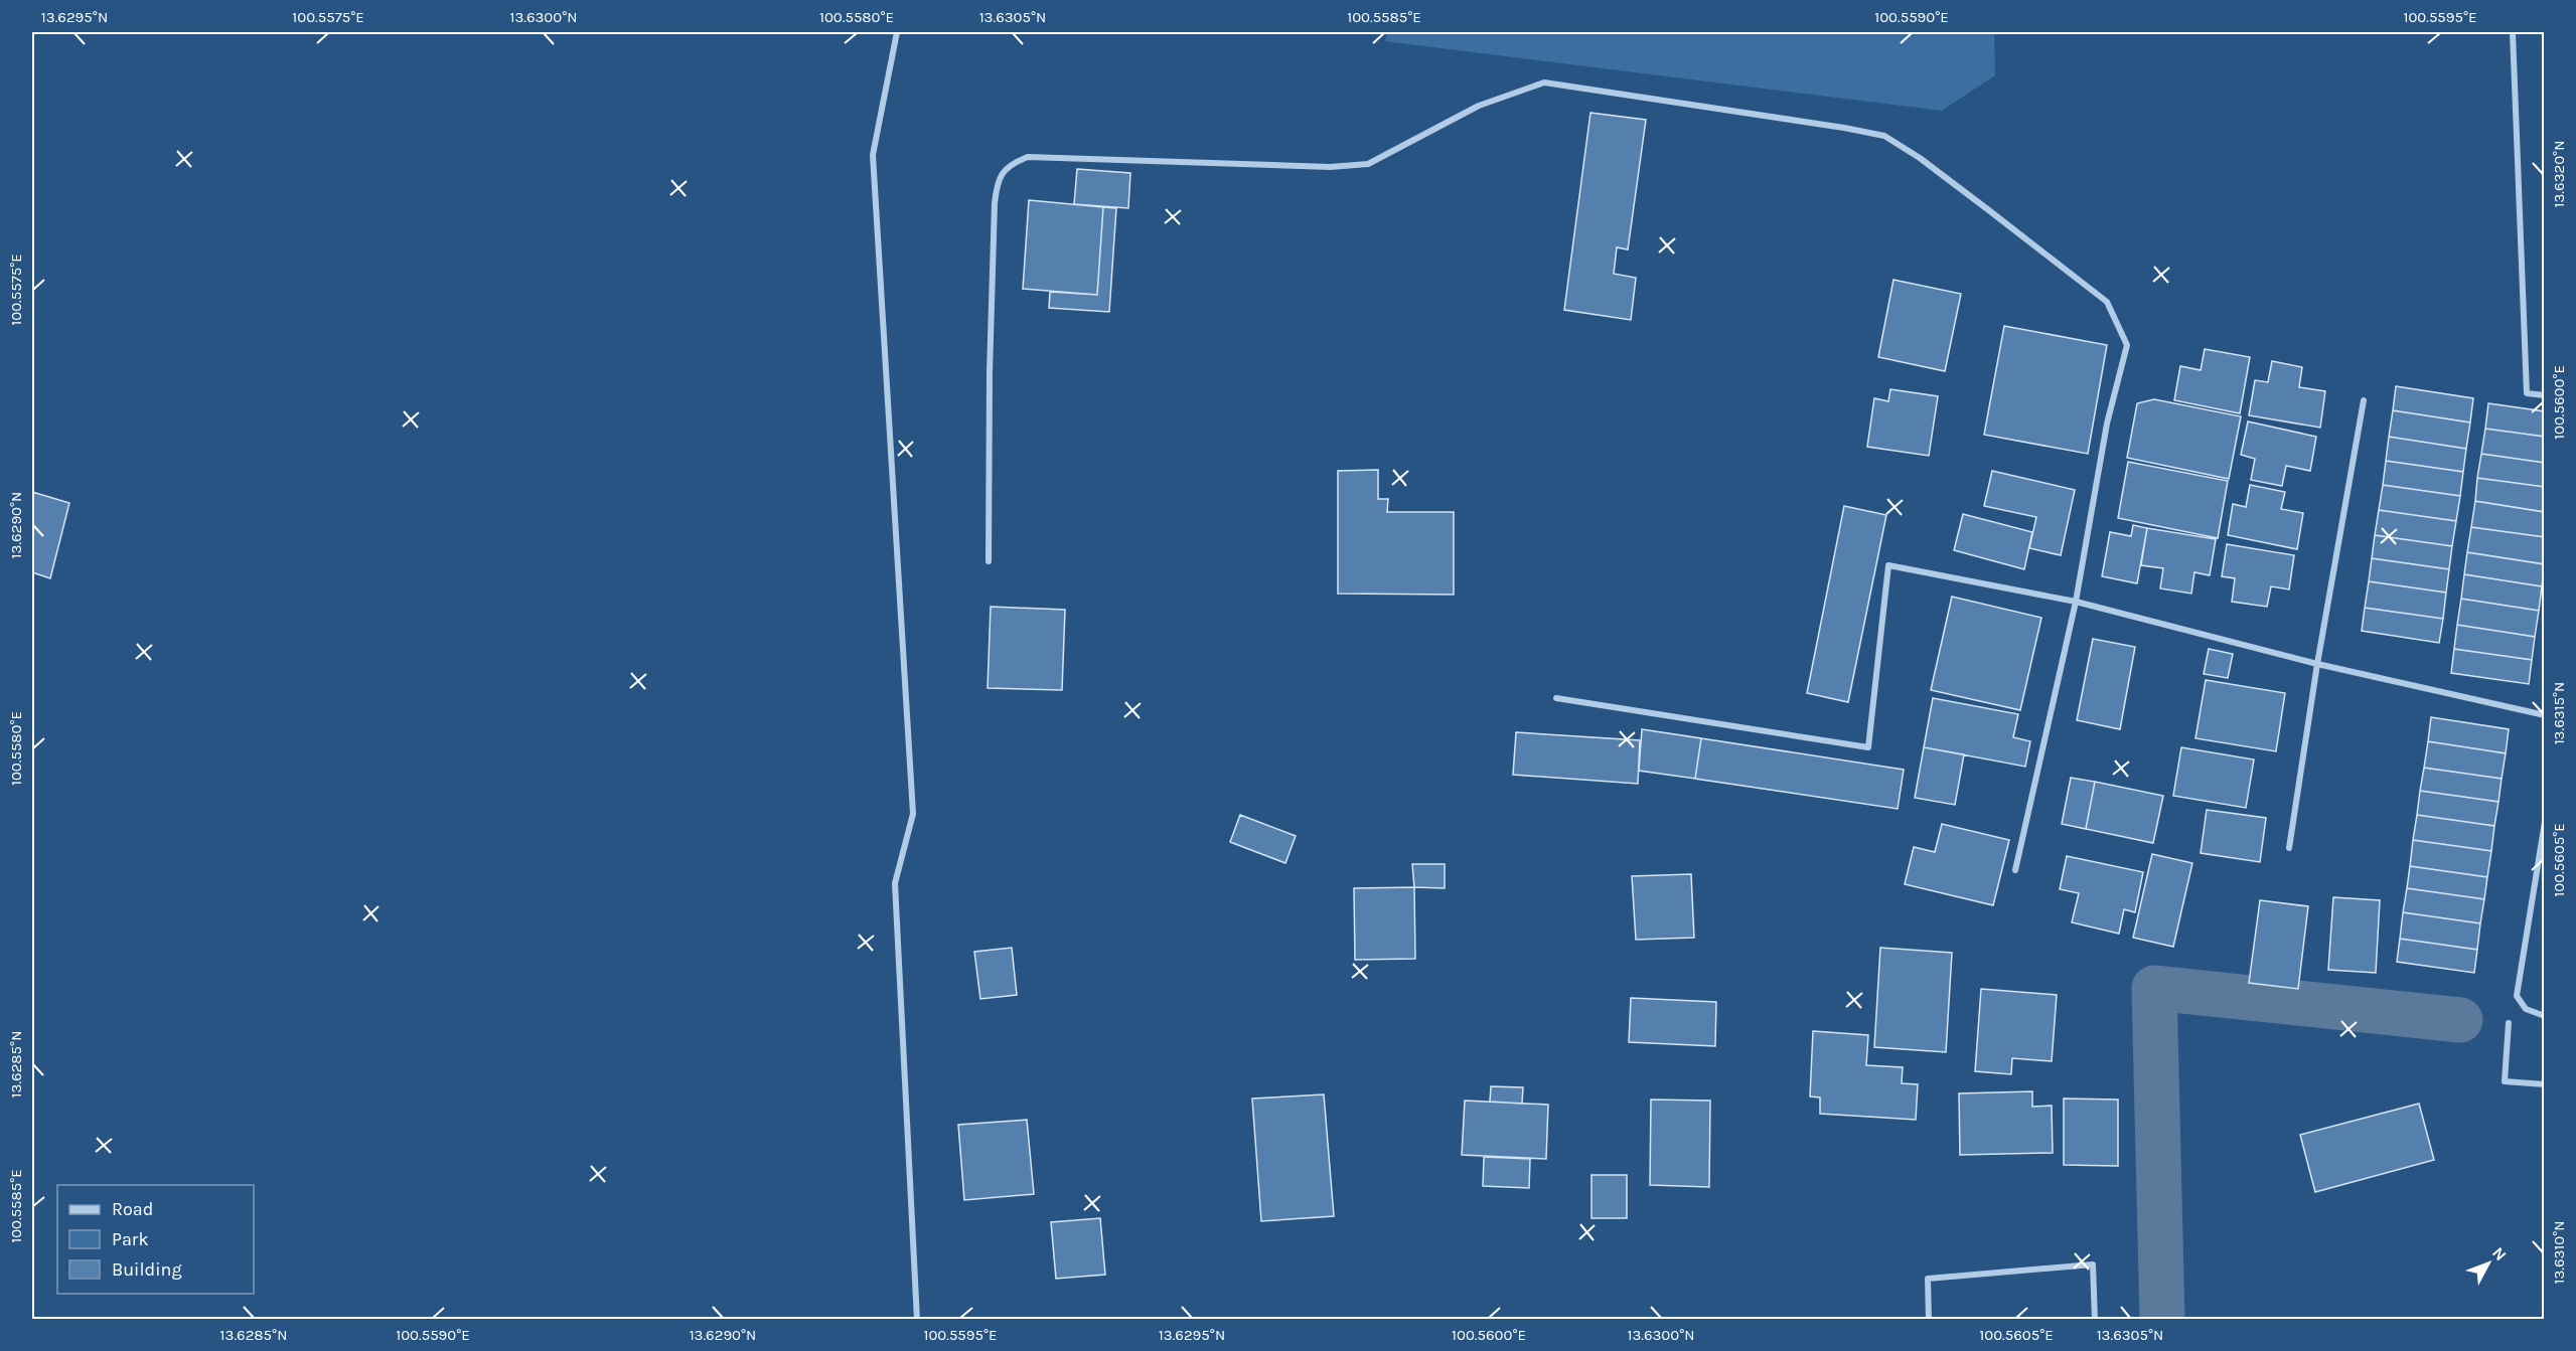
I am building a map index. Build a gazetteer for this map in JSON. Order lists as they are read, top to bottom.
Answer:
{
  "legend": ["Road", "Park", "Building"],
  "north": "top right",
  "coordinates": [
    "13.6295°N",
    "100.5575°E",
    "13.6300°N",
    "100.5580°E",
    "13.6305°N",
    "100.5585°E",
    "100.5590°E",
    "100.5595°E",
    "13.6320°N",
    "100.5600°E",
    "13.6290°N",
    "13.6315°N",
    "100.5605°E",
    "13.6285°N",
    "13.6310°N"
  ]
}
